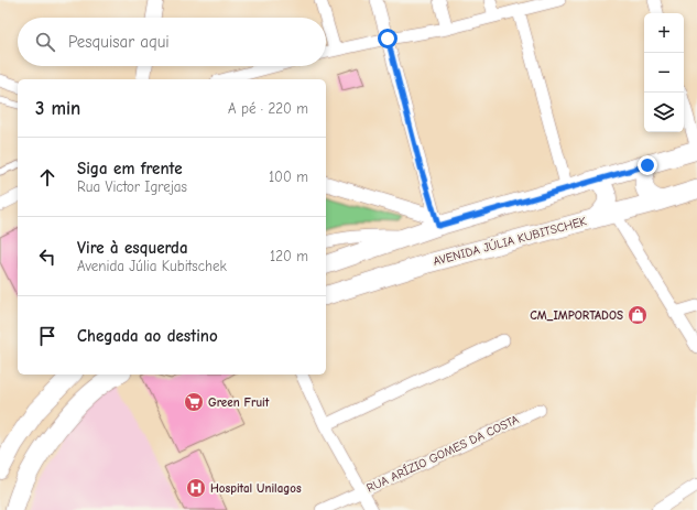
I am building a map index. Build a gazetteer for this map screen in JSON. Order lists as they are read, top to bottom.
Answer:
{
  "streets": {
    "main road": ["AVENIDA JÚLIA KUBITSCHEK"],
    "street": ["RUA ARÍZIO GOMES DA COSTA"]
  },
  "places": {
    "shop": ["CM_IMPORTADOS"],
    "supermarket": ["Green Fruit"],
    "hospital": ["Hospital Unilagos"]
  },
  "page": {
    "map_buttons": ["+", "−"],
    "search": "Pesquisar aqui",
    "heading": ["3 min", "A pé · 220 m"],
    "list": [
      ["Siga em frente", "Rua Victor Igrejas", "100 m"],
      ["Vire à esquerda", "Avenida Júlia Kubitschek", "120 m"],
      "Chegada ao destino"
    ]
  }
}
